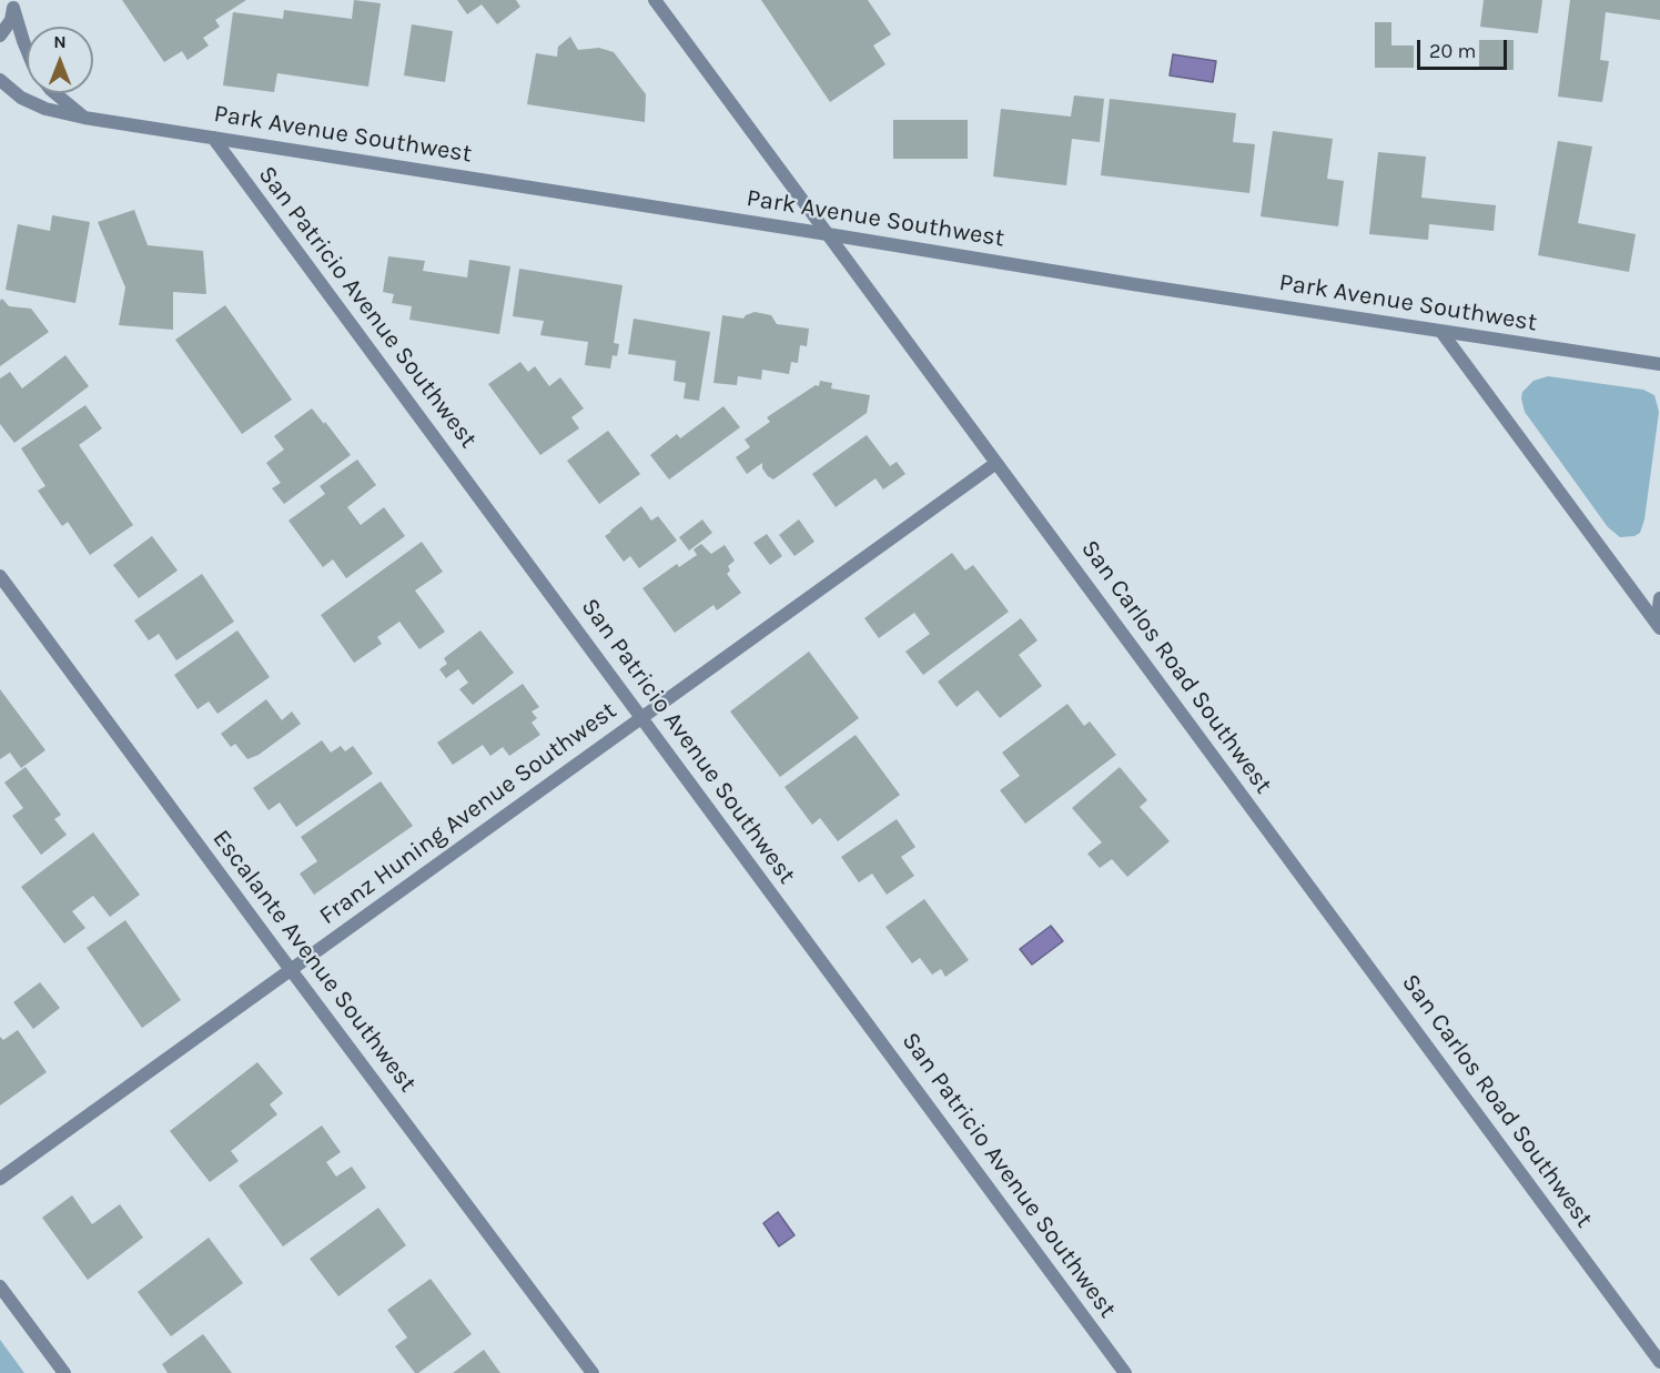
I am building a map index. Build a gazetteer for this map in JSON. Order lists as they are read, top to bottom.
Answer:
{
  "streets": {
    "street": [
      "Park Avenue Southwest",
      "San Patricio Avenue Southwest",
      "San Carlos Road Southwest",
      "Franz Huning Avenue Southwest",
      "Escalante Avenue Southwest"
    ]
  },
  "crossings": [
    ["Park Avenue Southwest", "San Patricio Avenue Southwest"],
    ["Park Avenue Southwest", "San Carlos Road Southwest"],
    ["San Patricio Avenue Southwest", "Franz Huning Avenue Southwest"],
    ["San Carlos Road Southwest", "Franz Huning Avenue Southwest"],
    ["Franz Huning Avenue Southwest", "Escalante Avenue Southwest"]
  ],
  "scale_bar": "20 m",
  "north": "top"
}
